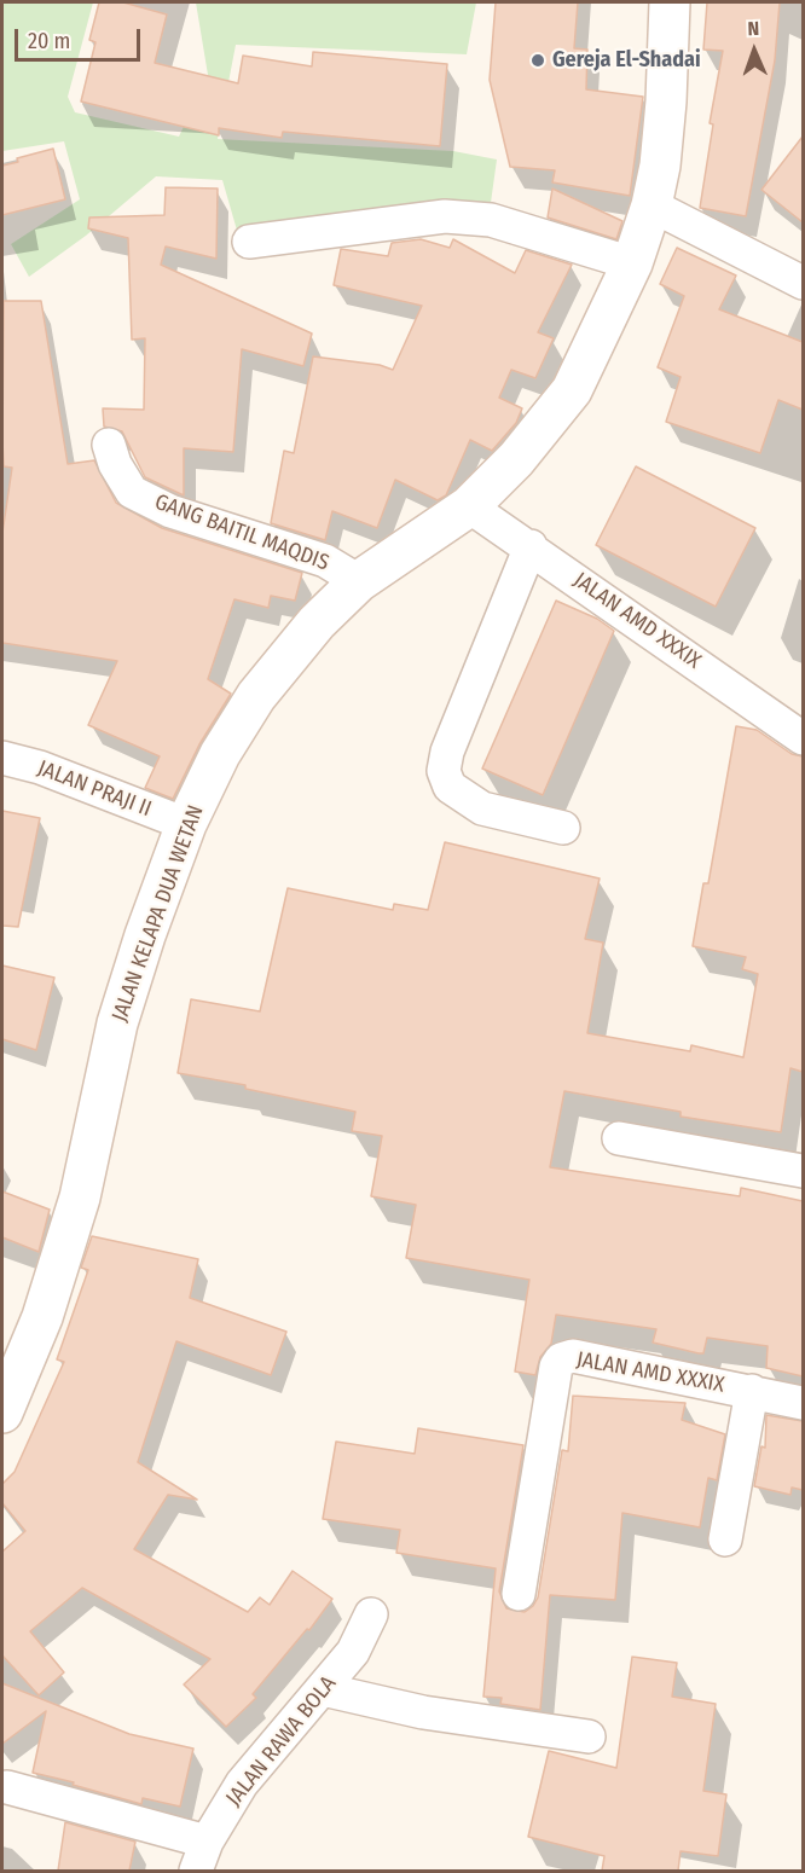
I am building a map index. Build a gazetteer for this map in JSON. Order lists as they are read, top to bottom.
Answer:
{
  "streets": {
    "street": [
      "GANG BAITIL MAQDIS",
      "JALAN AMD XXXIX",
      "JALAN PRAJI II",
      "JALAN KELAPA DUA WETAN",
      "JALAN RAWA BOLA"
    ]
  },
  "crossings": [
    ["GANG BAITIL MAQDIS", "JALAN KELAPA DUA WETAN"],
    ["JALAN AMD XXXIX", "JALAN KELAPA DUA WETAN"],
    ["JALAN PRAJI II", "JALAN KELAPA DUA WETAN"]
  ],
  "places": ["Gereja El-Shadai"],
  "scale_bar": "20 m",
  "north": "top"
}
